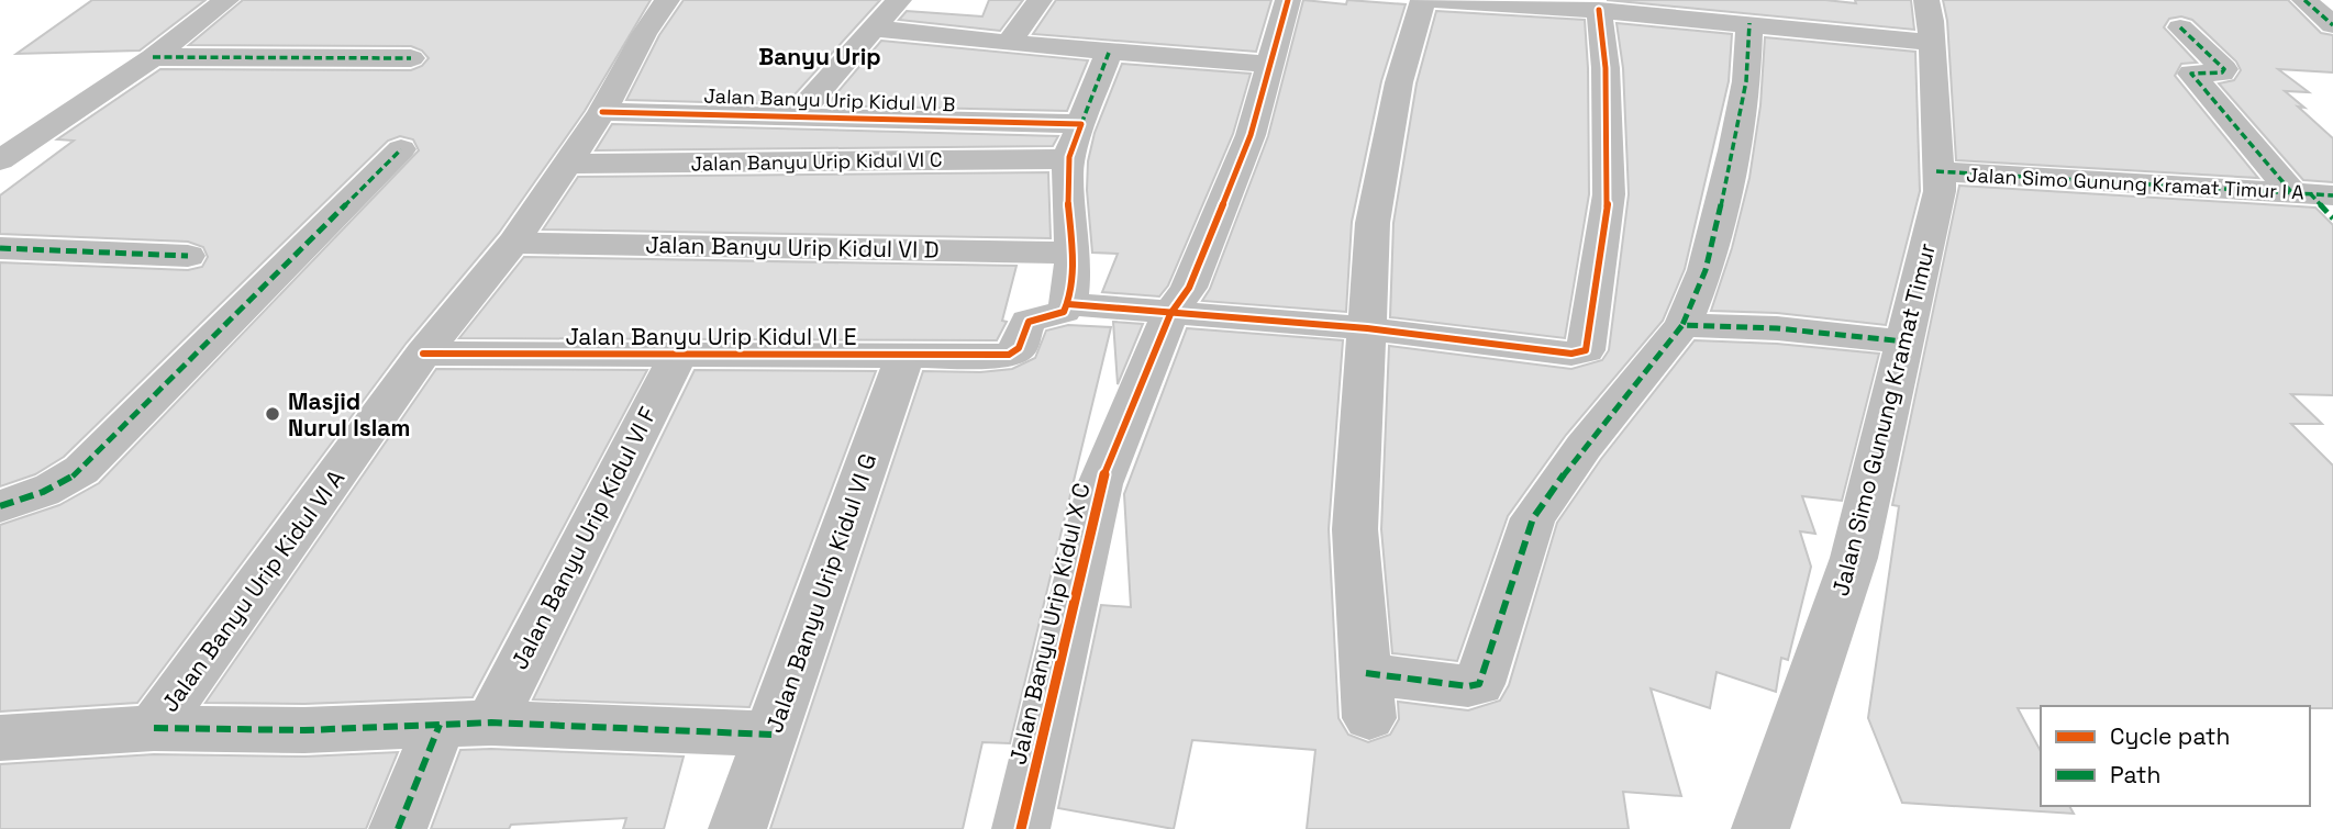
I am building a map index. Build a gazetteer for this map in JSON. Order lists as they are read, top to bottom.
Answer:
{
  "streets": {
    "street": [
      "Jalan Banyu Urip Kidul VI B",
      "Jalan Banyu Urip Kidul VI C",
      "Jalan Simo Gunung Kramat Timur I A",
      "Jalan Banyu Urip Kidul VI D",
      "Jalan Banyu Urip Kidul VI E",
      "Jalan Simo Gunung Kramat Timur",
      "Jalan Banyu Urip Kidul VI F",
      "Jalan Banyu Urip Kidul VI A",
      "Jalan Banyu Urip Kidul VI G",
      "Jalan Banyu Urip Kidul X C"
    ]
  },
  "crossings": [
    ["Jalan Banyu Urip Kidul VI B", "Jalan Banyu Urip Kidul VI A"],
    ["Jalan Banyu Urip Kidul VI C", "Jalan Banyu Urip Kidul VI A"],
    ["Jalan Simo Gunung Kramat Timur I A", "Jalan Simo Gunung Kramat Timur"],
    ["Jalan Banyu Urip Kidul VI D", "Jalan Banyu Urip Kidul VI A"],
    ["Jalan Banyu Urip Kidul VI E", "Jalan Banyu Urip Kidul VI F"],
    ["Jalan Banyu Urip Kidul VI E", "Jalan Banyu Urip Kidul VI A"],
    ["Jalan Banyu Urip Kidul VI E", "Jalan Banyu Urip Kidul VI G"]
  ],
  "districts": ["Banyu Urip"],
  "places": ["Masjid Nurul Islam"],
  "legend": ["Cycle path", "Path"]
}
